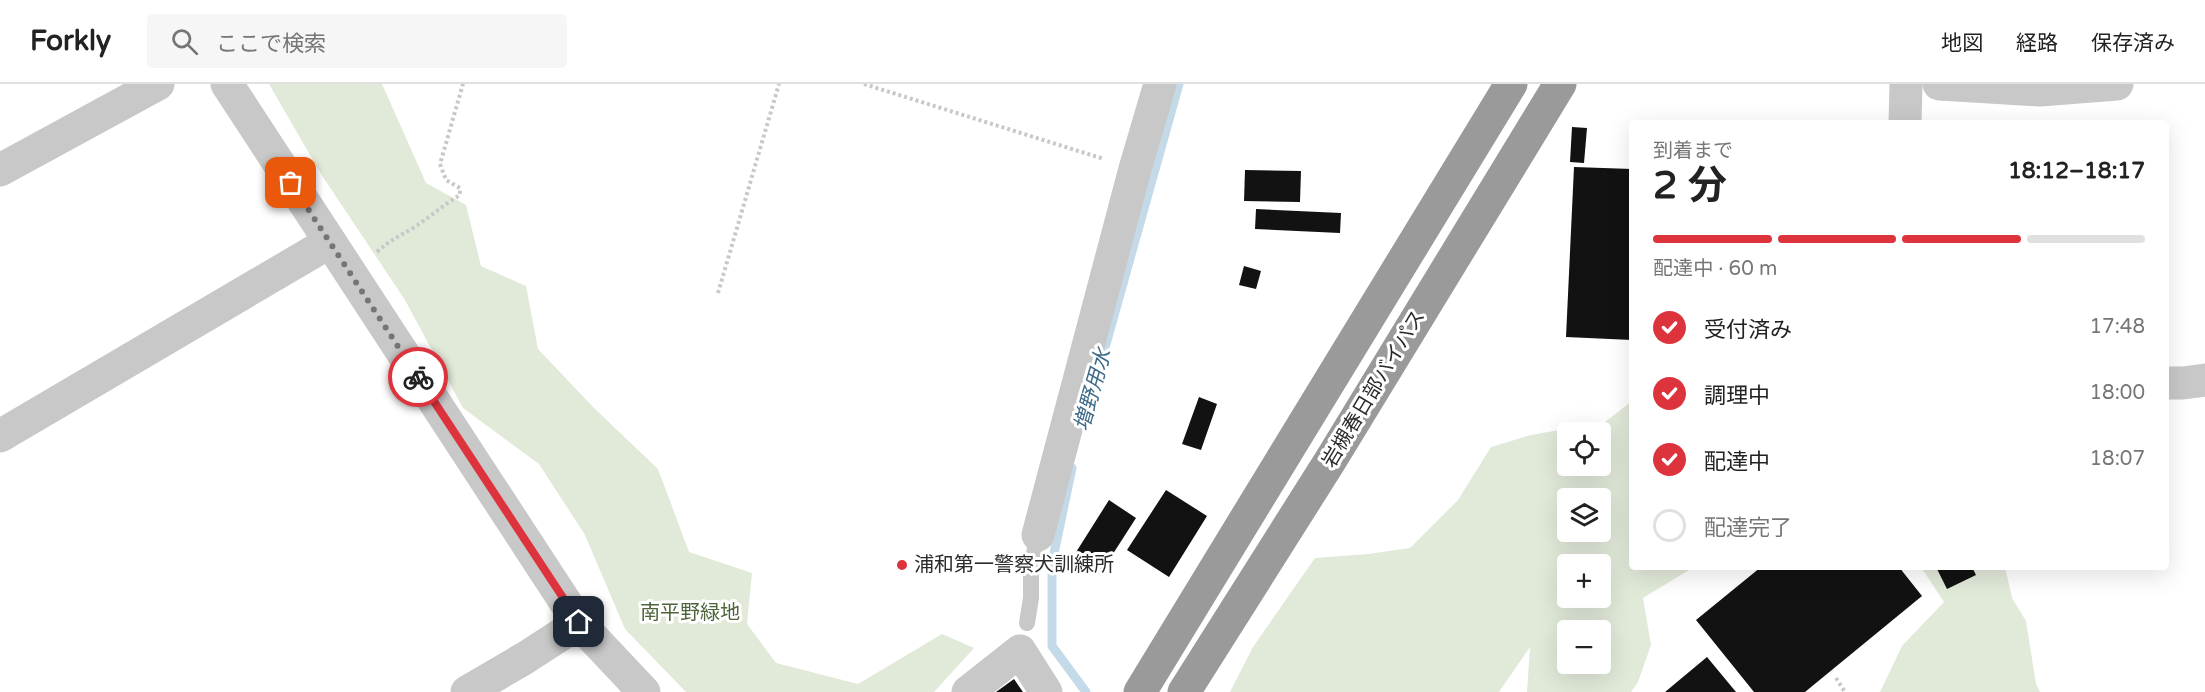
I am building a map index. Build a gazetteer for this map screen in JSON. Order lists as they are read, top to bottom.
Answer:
{
  "streets": {
    "highway": ["岩槻春日部バイパス"]
  },
  "water": ["増野用水"],
  "parks": ["南平野緑地"],
  "places": ["浦和第一警察犬訓練所"],
  "page": {
    "header": "Forkly",
    "search": "ここで検索",
    "nav": ["地図", "経路", "保存済み"],
    "heading": ["2 分", "到着まで", "18:12–18:17"],
    "bar": "配達中 · 60 m",
    "list": [
      ["受付済み", "17:48"],
      ["調理中", "18:00"],
      ["配達中", "18:07"],
      "配達完了"
    ],
    "map_buttons": ["+", "−"]
  }
}
